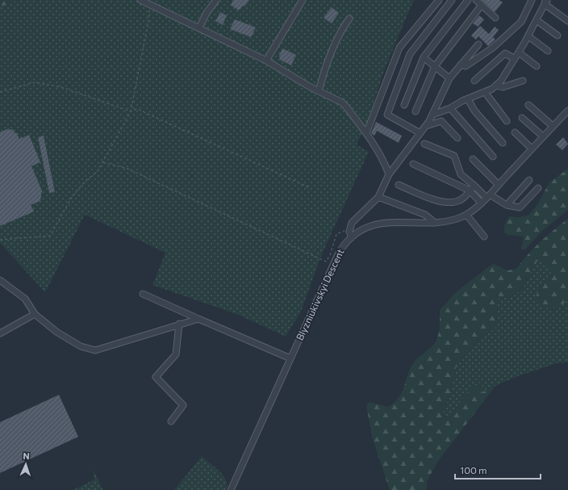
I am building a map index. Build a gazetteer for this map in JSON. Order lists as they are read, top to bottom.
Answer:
{
  "streets": {
    "street": ["Blyzniukivskyi Descent"]
  },
  "scale_bar": "100 m",
  "north": "top"
}
